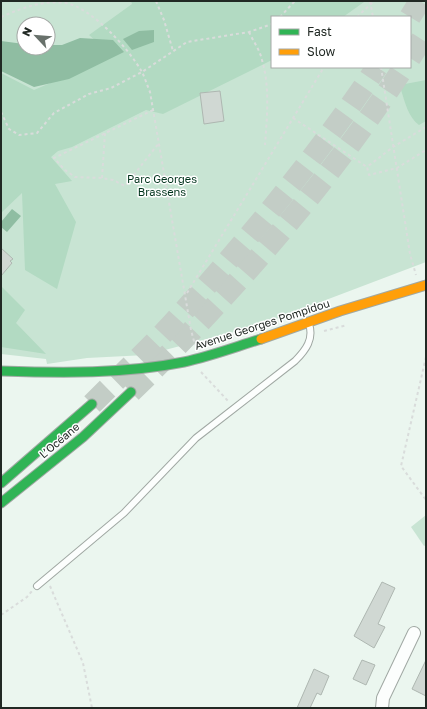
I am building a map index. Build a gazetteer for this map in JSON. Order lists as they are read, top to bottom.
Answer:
{
  "streets": {
    "main road": ["Avenue Georges Pompidou", "L’Océane"]
  },
  "parks": ["Parc Georges Brassens"],
  "legend": ["Fast", "Slow"],
  "north": "top left"
}
